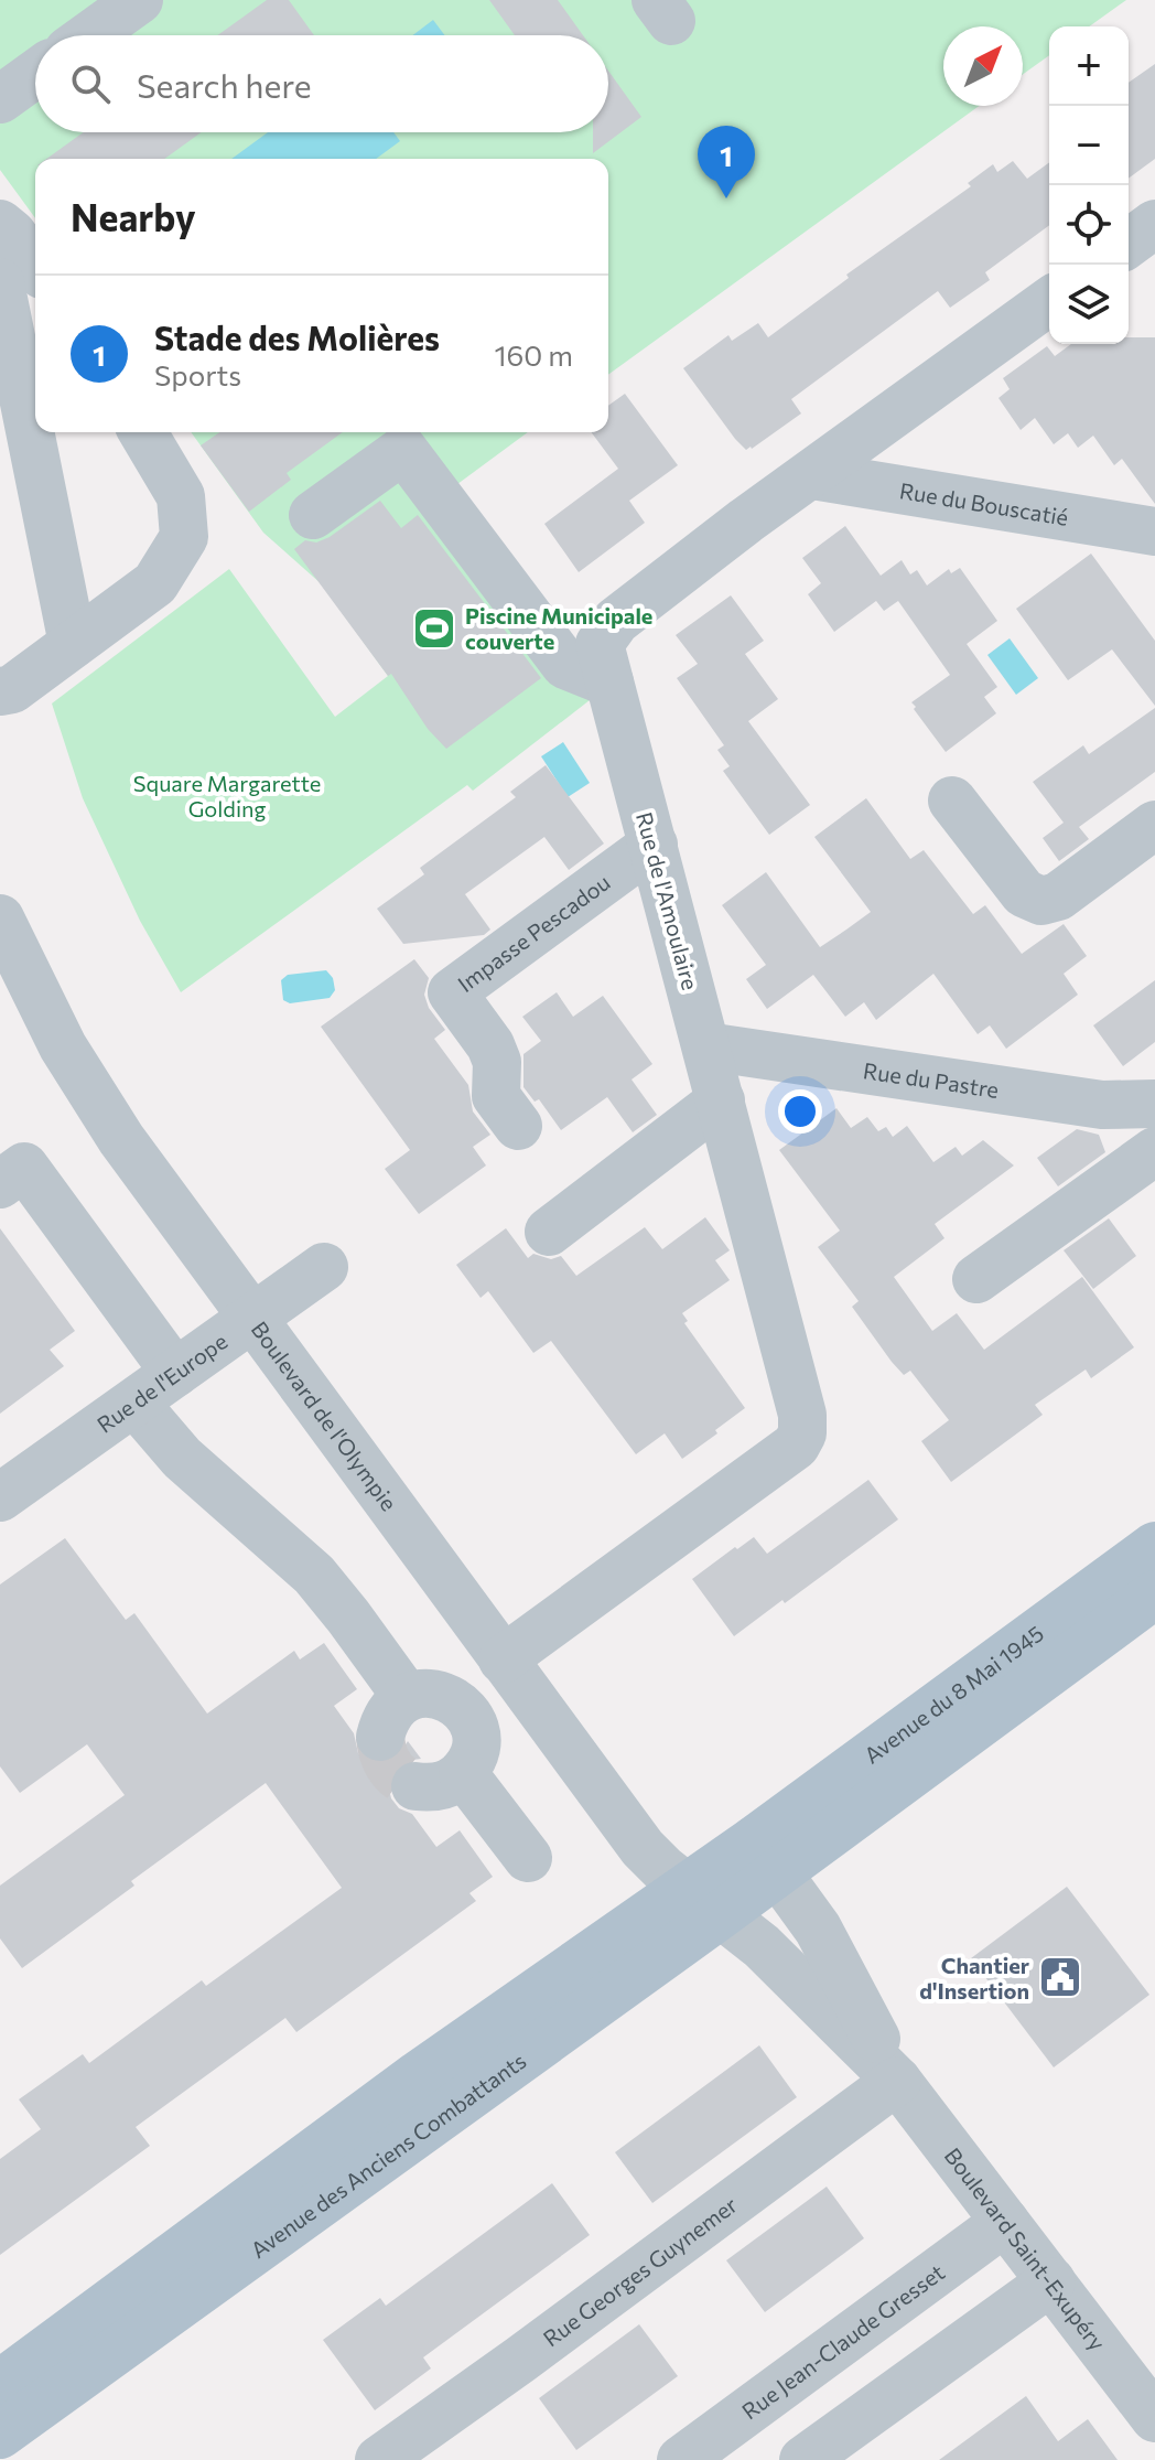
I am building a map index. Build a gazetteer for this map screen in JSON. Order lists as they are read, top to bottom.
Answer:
{
  "streets": {
    "main road": ["Avenue du 8 Mai 1945", "Avenue des Anciens Combattants"],
    "street": [
      "Rue du Bouscatié",
      "Rue de l'Amoulaire",
      "Impasse Pescadou",
      "Rue du Pastre",
      "Rue de l'Europe",
      "Boulevard de l'Olympie",
      "Boulevard Saint-Exupéry",
      "Rue Georges Guynemer",
      "Rue Jean-Claude Gresset"
    ]
  },
  "crossings": [
    ["Rue du Bouscatié", "Rue de l'Amoulaire"],
    ["Rue de l'Amoulaire", "Impasse Pescadou"],
    ["Rue de l'Amoulaire", "Rue du Pastre"],
    ["Rue de l'Amoulaire", "Boulevard de l'Olympie"],
    ["Rue de l'Europe", "Boulevard de l'Olympie"],
    ["Boulevard de l'Olympie", "Avenue des Anciens Combattants"],
    ["Boulevard de l'Olympie", "Boulevard Saint-Exupéry"],
    ["Avenue du 8 Mai 1945", "Avenue des Anciens Combattants"],
    ["Avenue du 8 Mai 1945", "Boulevard Saint-Exupéry"],
    ["Avenue des Anciens Combattants", "Boulevard Saint-Exupéry"],
    ["Boulevard Saint-Exupéry", "Rue Georges Guynemer"],
    ["Boulevard Saint-Exupéry", "Rue Jean-Claude Gresset"]
  ],
  "parks": ["Square Margarette Golding"],
  "places": {
    "sports": ["Piscine Municipale couverte"],
    "public building": ["Chantier d'Insertion"]
  },
  "north": "top right",
  "page": {
    "map_buttons": ["+", "−"],
    "search": "Search here",
    "pins": "1",
    "heading": "Nearby",
    "list": [
      {
        "mark": "1",
        "name": "Stade des Molières",
        "note": "Sports",
        "value": "160 m"
      }
    ]
  }
}
